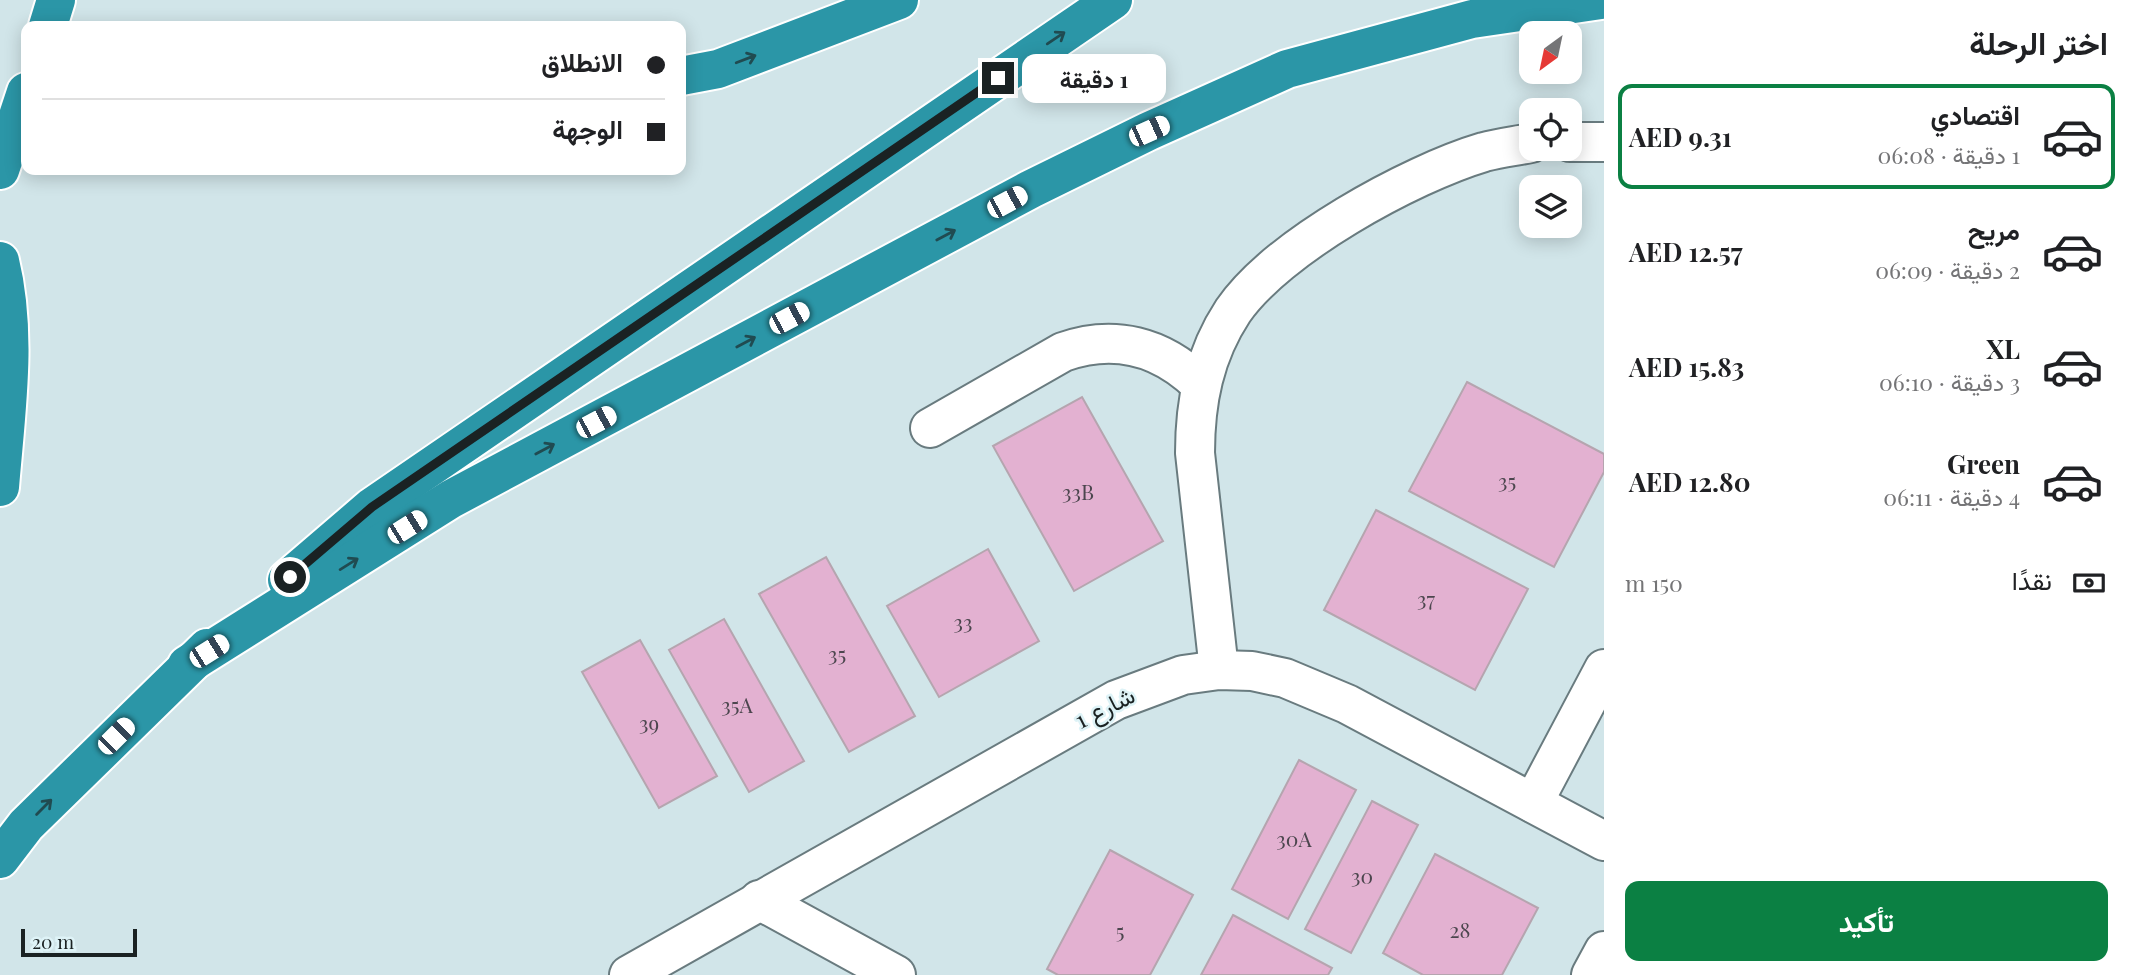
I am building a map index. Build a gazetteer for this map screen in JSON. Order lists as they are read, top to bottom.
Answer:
{
  "streets": {
    "street": ["شارع 1"]
  },
  "house_numbers": [
    "35",
    "33B",
    "37",
    "33",
    "35",
    "35A",
    "39",
    "30A",
    "30",
    "28",
    "5"
  ],
  "scale_bar": "20 m",
  "north": "bottom left",
  "page": {
    "heading": "اختر الرحلة",
    "banner": ["الانطلاق", "الوجهة"],
    "bubble": "1 دقيقة",
    "list": [
      {
        "name": "اقتصادي",
        "note": "1 دقيقة · 06:08",
        "value": "AED 9.31"
      },
      {
        "name": "مريح",
        "note": "2 دقيقة · 06:09",
        "value": "AED 12.57"
      },
      {
        "name": "XL",
        "note": "3 دقيقة · 06:10",
        "value": "AED 15.83"
      },
      {
        "name": "Green",
        "note": "4 دقيقة · 06:11",
        "value": "AED 12.80"
      }
    ],
    "pay": ["نقدًا", "150 m"],
    "buttons": "تأكيد",
    "scale": "20 m"
  }
}
